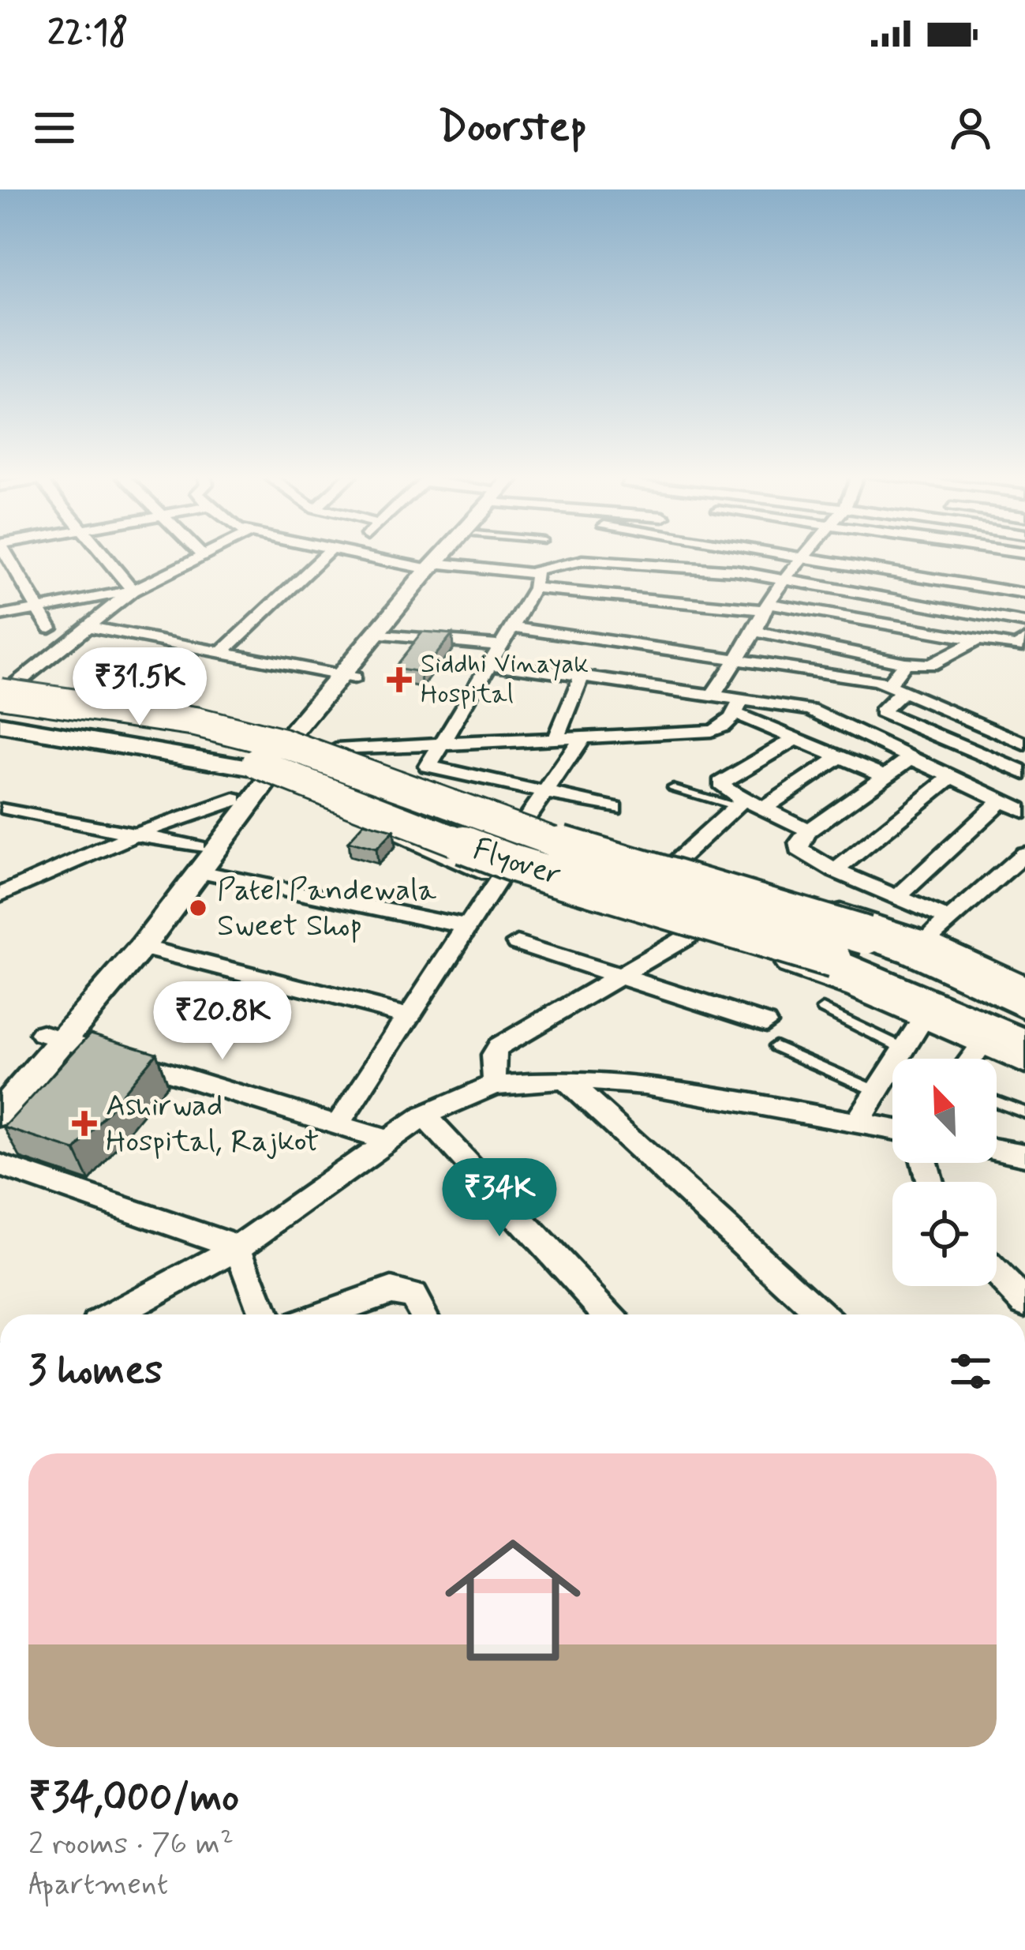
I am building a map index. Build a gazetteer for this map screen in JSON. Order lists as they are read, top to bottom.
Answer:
{
  "streets": {
    "highway": ["Flyover"]
  },
  "places": {
    "health": ["Siddhi Vinayak Hospital", "Ashirwad Hospital, Rajkot"],
    "other": ["Patel Pandewala Sweet Shop"]
  },
  "north": "top left",
  "page": {
    "status": "22:18",
    "header": "Doorstep",
    "price": ["₹31.5K", "₹20.8K", "₹34K"],
    "heading": "3 homes",
    "list": [
      {
        "name": "₹34,000/mo",
        "note": "2 rooms · 76 m² · Apartment"
      }
    ]
  }
}
